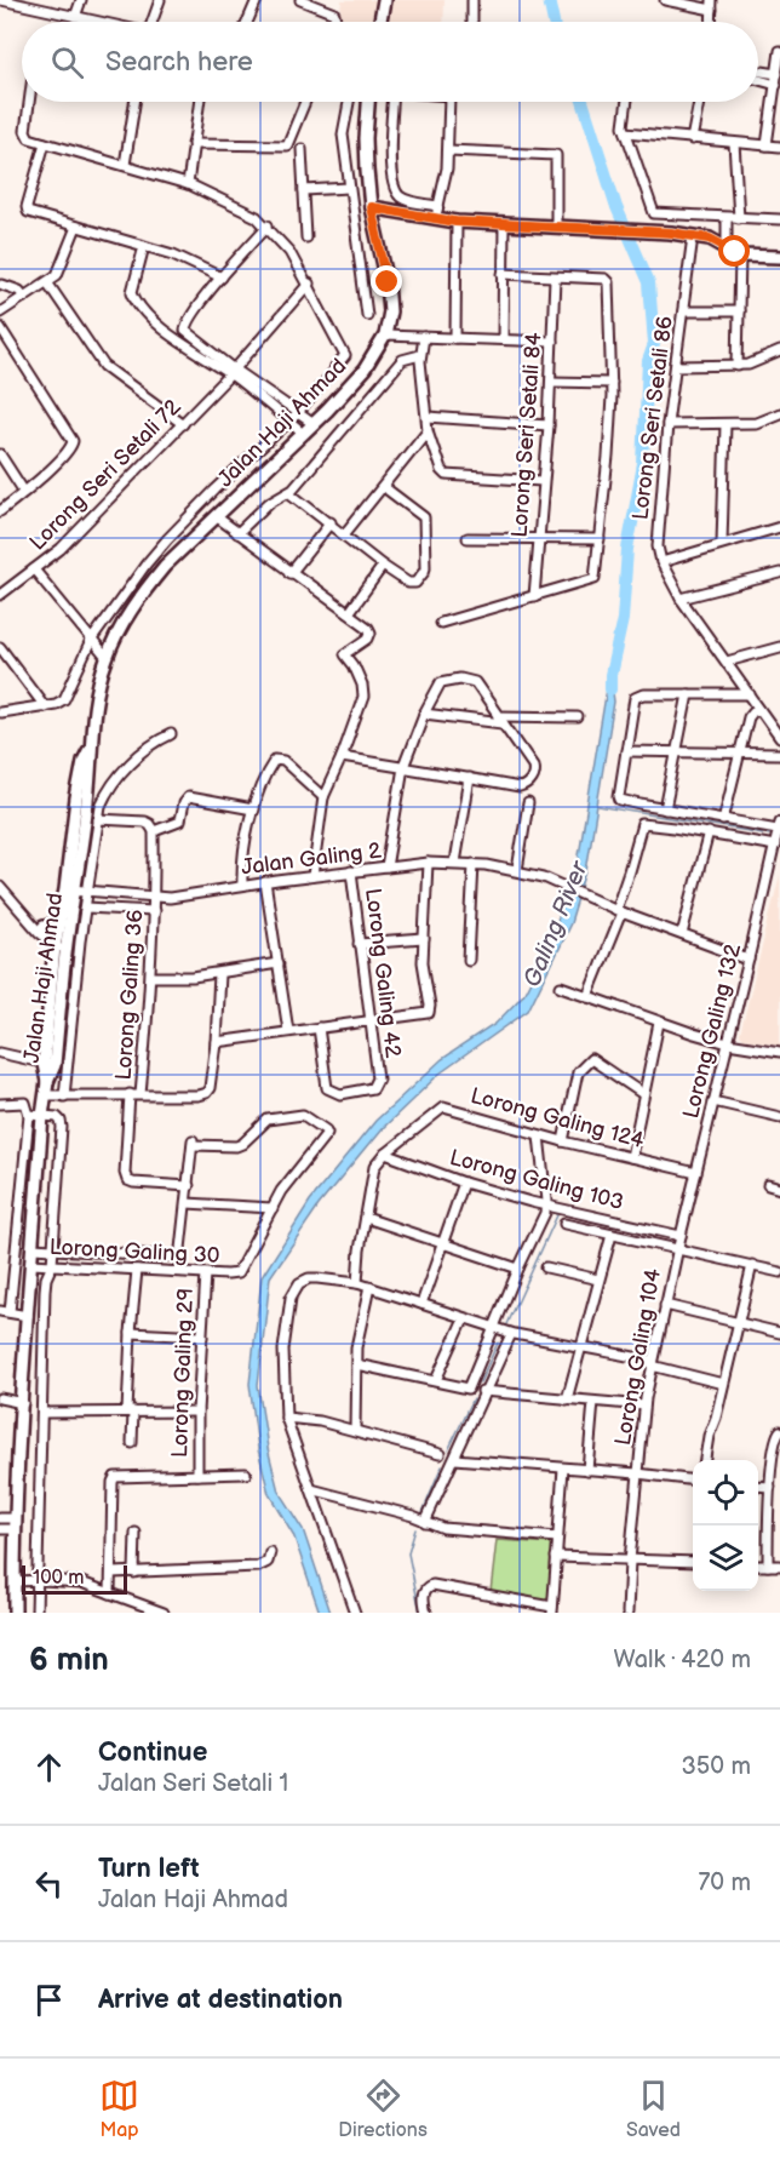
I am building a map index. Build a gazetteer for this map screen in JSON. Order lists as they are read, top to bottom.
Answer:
{
  "streets": {
    "street": [
      "Lorong Seri Setali 86",
      "Jalan Haji Ahmad",
      "Lorong Seri Setali 84",
      "Lorong Seri Setali 72",
      "Jalan Galing 2",
      "Lorong Galing 42",
      "Lorong Galing 36",
      "Lorong Galing 132",
      "Lorong Galing 124",
      "Lorong Galing 103",
      "Lorong Galing 30",
      "Lorong Galing 104",
      "Lorong Galing 29"
    ]
  },
  "crossings": [
    ["Jalan Haji Ahmad", "Jalan Galing 2"],
    ["Jalan Haji Ahmad", "Lorong Galing 30"],
    ["Jalan Galing 2", "Lorong Galing 42"],
    ["Jalan Galing 2", "Lorong Galing 36"],
    ["Jalan Galing 2", "Lorong Galing 132"],
    ["Lorong Galing 132", "Lorong Galing 124"],
    ["Lorong Galing 132", "Lorong Galing 103"],
    ["Lorong Galing 132", "Lorong Galing 104"],
    ["Lorong Galing 124", "Lorong Galing 103"],
    ["Lorong Galing 30", "Lorong Galing 29"]
  ],
  "water": ["Galing River"],
  "scale_bar": "100 m",
  "page": {
    "search": "Search here",
    "scale": "100 m",
    "heading": ["6 min", "Walk · 420 m"],
    "list": [
      ["Continue", "Jalan Seri Setali 1", "350 m"],
      ["Turn left", "Jalan Haji Ahmad", "70 m"],
      "Arrive at destination"
    ],
    "nav": ["Map", "Directions", "Saved"]
  }
}
